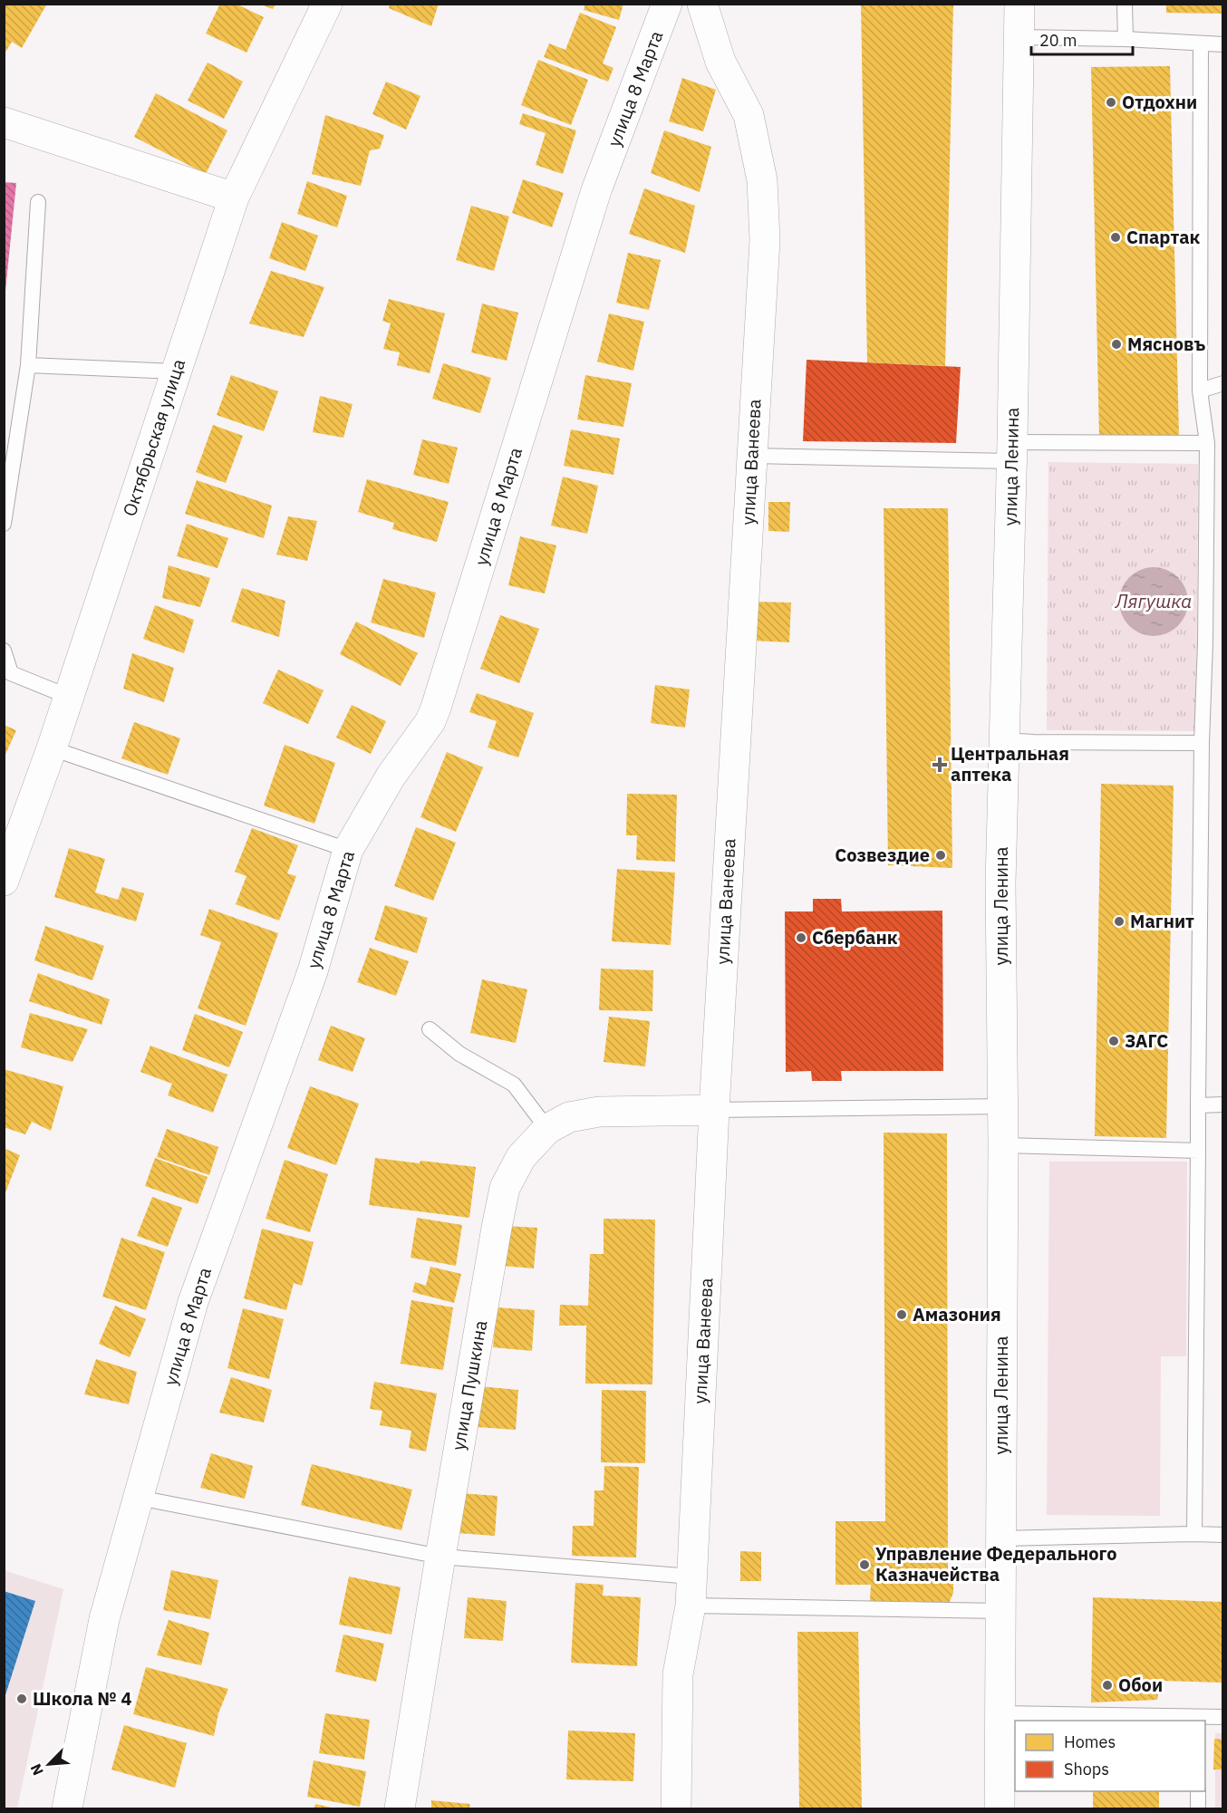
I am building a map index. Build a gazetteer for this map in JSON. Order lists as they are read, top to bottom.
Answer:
{
  "streets": {
    "street": [
      "улица 8 Марта",
      "Октябрьская улица",
      "улица Ванеева",
      "улица Ленина",
      "улица Пушкина"
    ]
  },
  "water": ["Лягушка"],
  "places": {
    "other": [
      "Отдохни",
      "Спартак",
      "Мясновъ",
      "Созвездие",
      "Магнит",
      "Сбербанк",
      "ЗАГС",
      "Амазония",
      "Управление Федерального Казначейства",
      "Обои",
      "Школа № 4"
    ],
    "health": ["Центральная аптека"]
  },
  "legend": ["Homes", "Shops"],
  "scale_bar": "20 m",
  "north": "bottom left"
}
